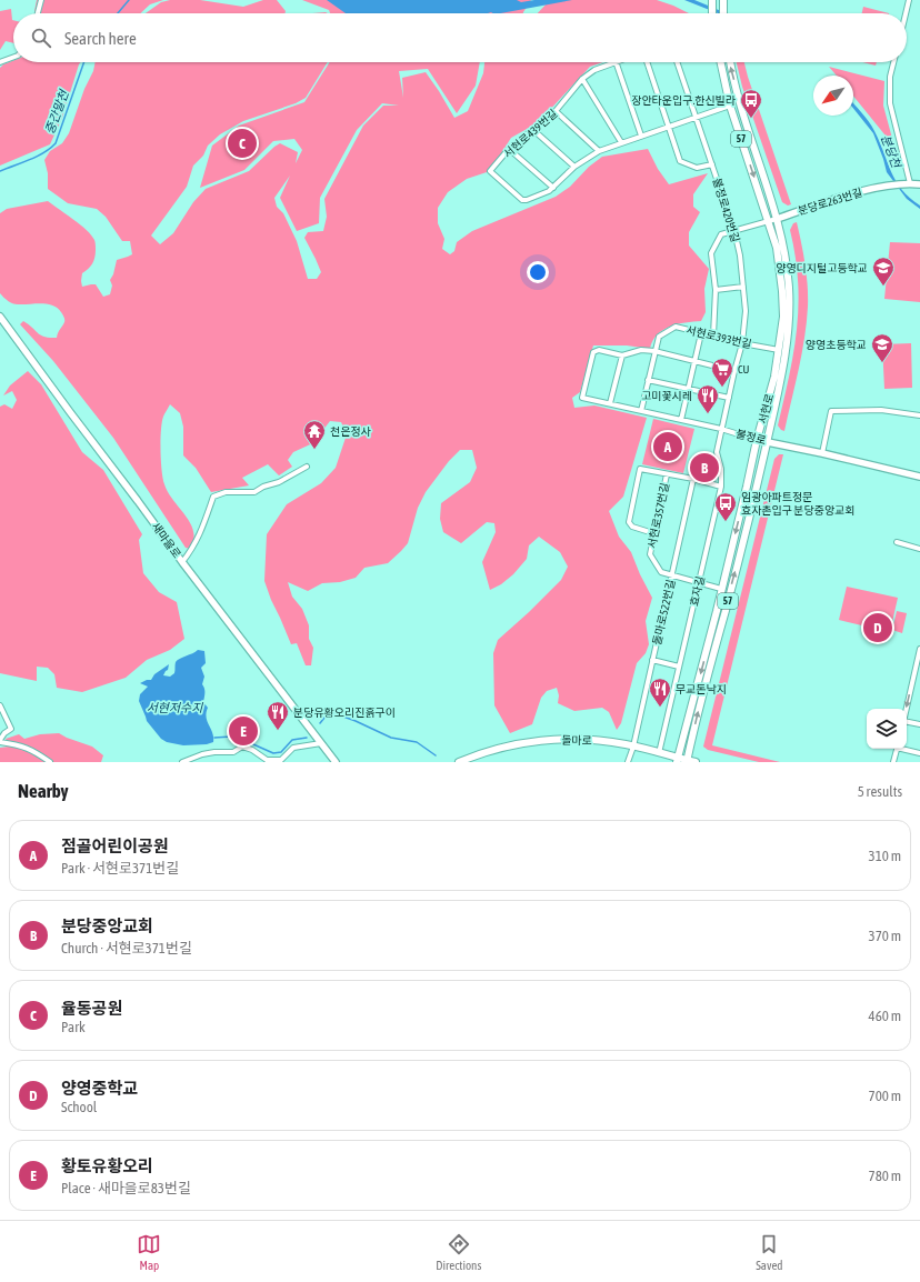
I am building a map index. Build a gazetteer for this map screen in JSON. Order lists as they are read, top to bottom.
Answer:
{
  "streets": {
    "main road": ["57", "서현로", "돌마로"],
    "street": [
      "서현로439번길",
      "분당로263번길",
      "불정로420번길",
      "서현로393번길",
      "불정로",
      "서현로357번길",
      "새마을로",
      "효자길",
      "돌마로522번길"
    ]
  },
  "crossings": [
    ["분당로263번길", "서현로"],
    ["불정로420번길", "서현로393번길"],
    ["불정로420번길", "불정로"],
    ["불정로420번길", "효자길"],
    ["서현로393번길", "서현로"],
    ["서현로393번길", "불정로"],
    ["서현로", "불정로"],
    ["서현로", "서현로357번길"],
    ["서현로", "돌마로"],
    ["불정로", "효자길"],
    ["서현로357번길", "효자길"],
    ["서현로357번길", "돌마로522번길"],
    ["효자길", "돌마로"],
    ["돌마로522번길", "돌마로"]
  ],
  "water": ["중간말천", "분당천", "서현저수지"],
  "places": {
    "bus stop": ["장안타운입구.한신빌라", "임광아파트정문 효자촌입구 분당중앙교회"],
    "school or university": ["양영디지털고등학교", "양영초등학교"],
    "supermarket": ["CU"],
    "restaurant": ["고미꽃시레", "무교돈낙지", "분당유황오리진흙구이"],
    "temple": ["천은정사"]
  },
  "north": "bottom left",
  "page": {
    "search": "Search here",
    "pins": [
      "C",
      "A",
      "B",
      "D",
      "E"
    ],
    "heading": ["Nearby", "5 results"],
    "list": [
      {
        "mark": "A",
        "name": "점골어린이공원",
        "note": "Park · 서현로371번길",
        "value": "310 m"
      },
      {
        "mark": "B",
        "name": "분당중앙교회",
        "note": "Church · 서현로371번길",
        "value": "370 m"
      },
      {
        "mark": "C",
        "name": "율동공원",
        "note": "Park",
        "value": "460 m"
      },
      {
        "mark": "D",
        "name": "양영중학교",
        "note": "School",
        "value": "700 m"
      },
      {
        "mark": "E",
        "name": "황토유황오리",
        "note": "Place · 새마을로83번길",
        "value": "780 m"
      }
    ],
    "nav": ["Map", "Directions", "Saved"]
  }
}
